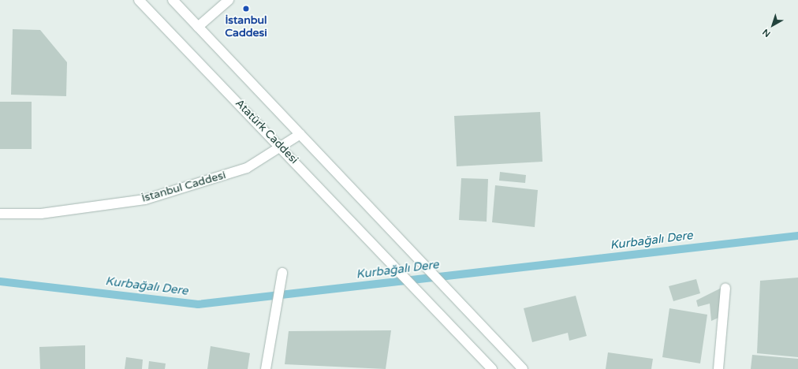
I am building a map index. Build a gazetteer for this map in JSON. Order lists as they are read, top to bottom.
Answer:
{
  "streets": {
    "main road": ["Atatürk Caddesi", "İstanbul Caddesi"]
  },
  "crossings": [
    ["Atatürk Caddesi", "İstanbul Caddesi"]
  ],
  "water": ["Kurbağalı Dere"],
  "places": ["İstanbul Caddesi̇"],
  "north": "bottom left"
}
